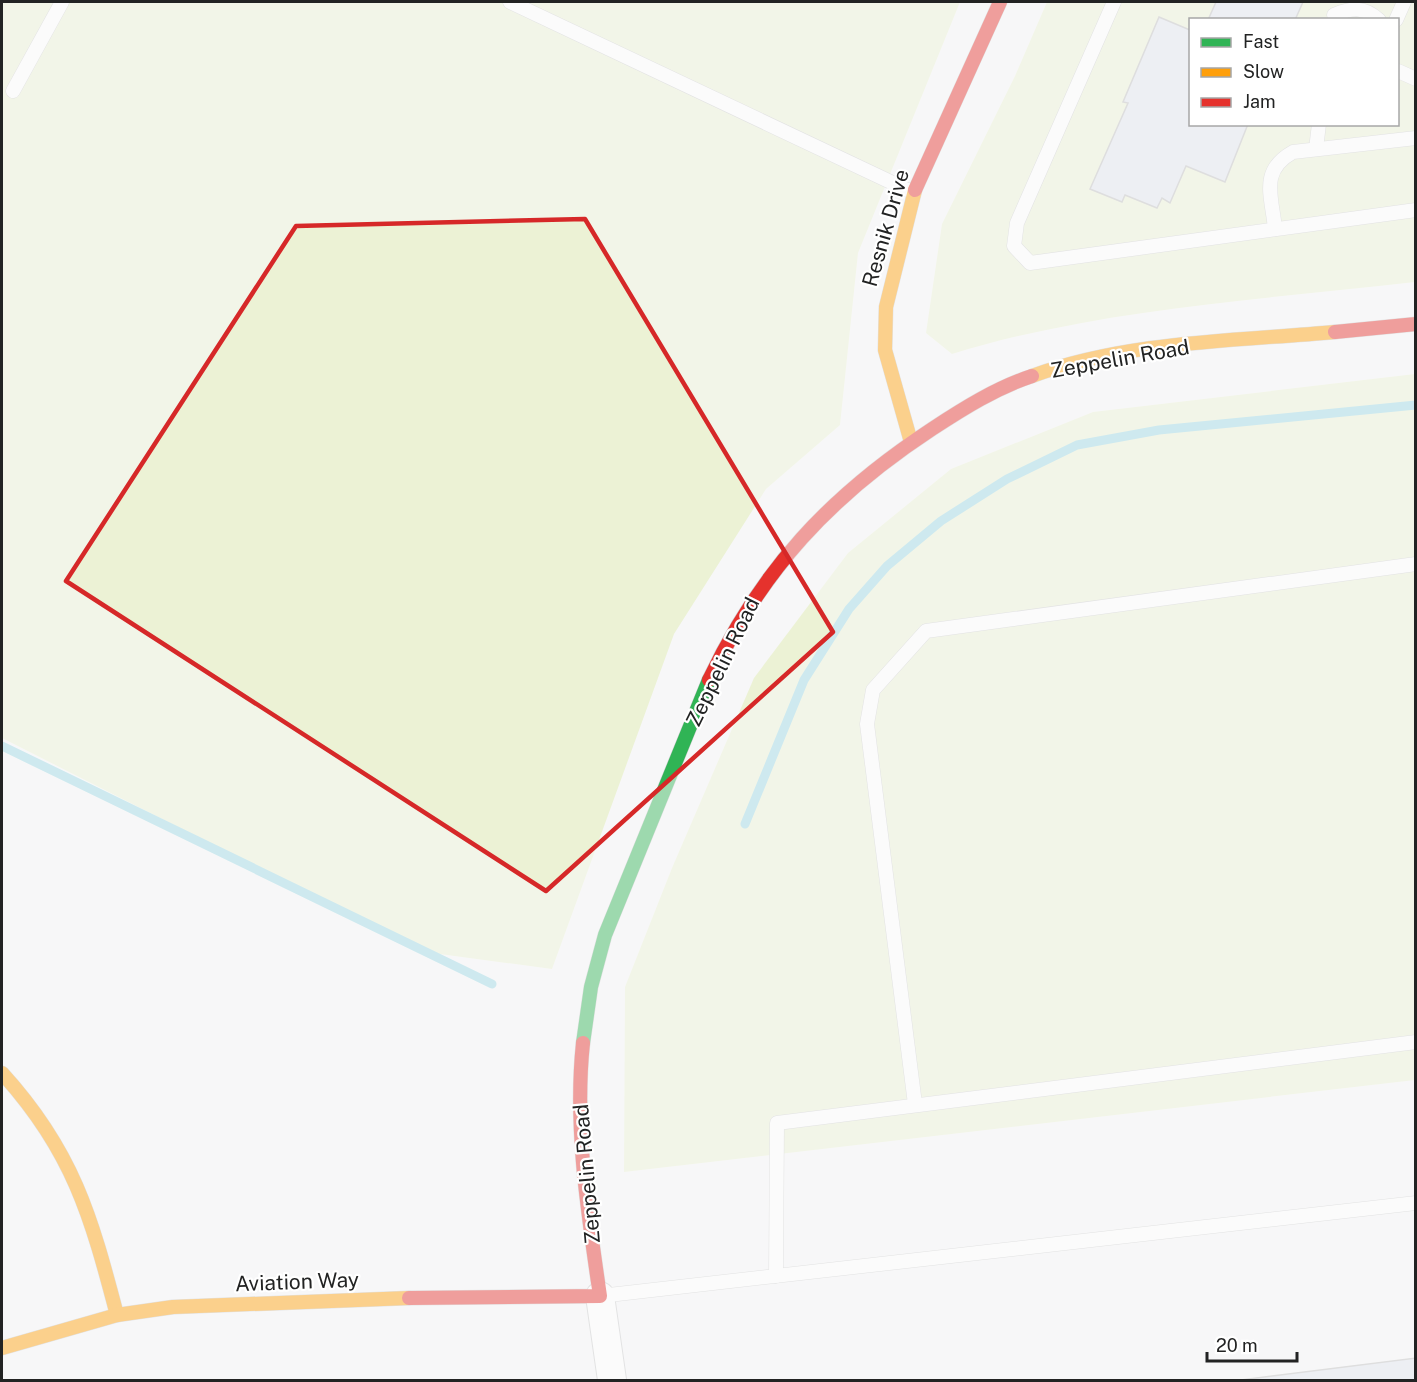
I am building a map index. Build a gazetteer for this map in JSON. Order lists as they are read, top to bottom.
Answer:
{
  "streets": {
    "street": ["Resnik Drive", "Zeppelin Road", "Aviation Way"]
  },
  "crossings": [
    ["Resnik Drive", "Zeppelin Road"],
    ["Zeppelin Road", "Aviation Way"]
  ],
  "legend": ["Fast", "Slow", "Jam"],
  "scale_bar": "20 m"
}
